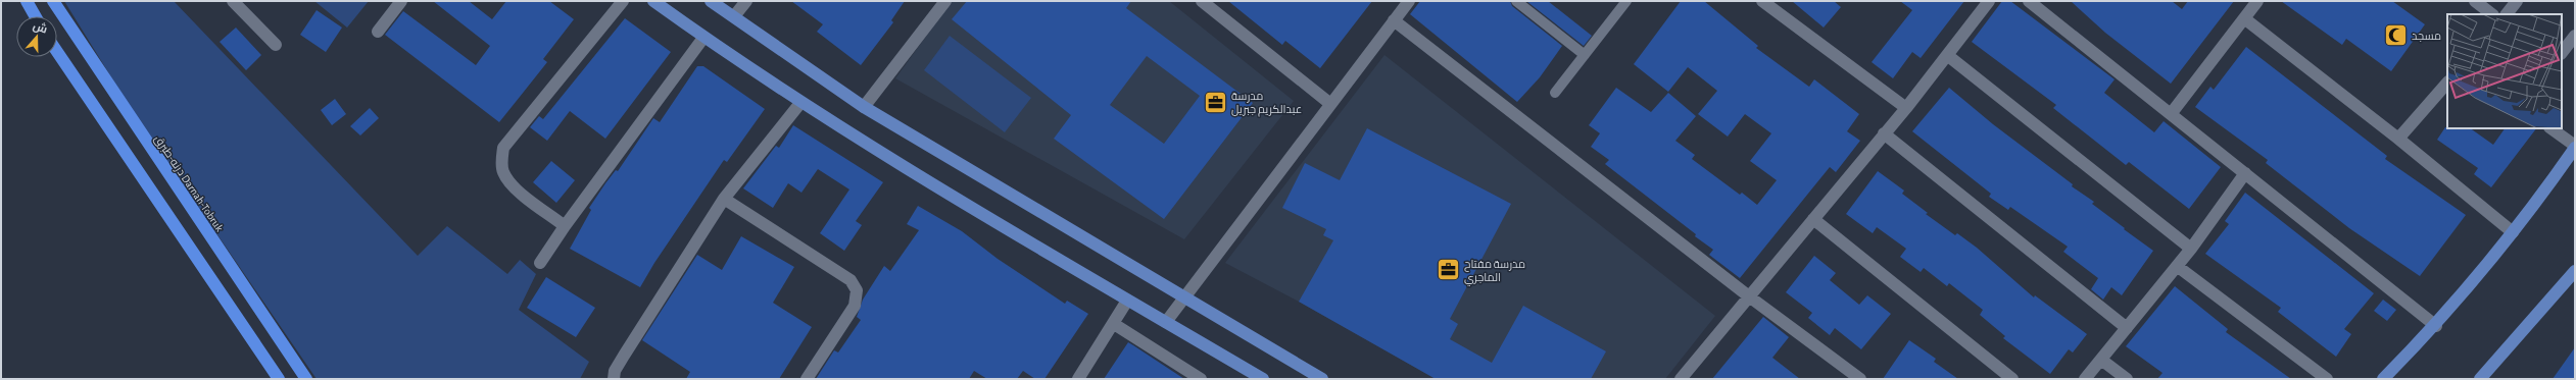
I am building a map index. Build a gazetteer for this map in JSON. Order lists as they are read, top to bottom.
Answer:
{
  "streets": {
    "highway": ["درنه-طبرق Darnah-Tobruk"]
  },
  "places": {
    "mosque": ["مسجد"],
    "office": ["مدرسة عبدالكريم جبريل", "مدرسة مفتاح الماجري"]
  },
  "north": "top"
}
